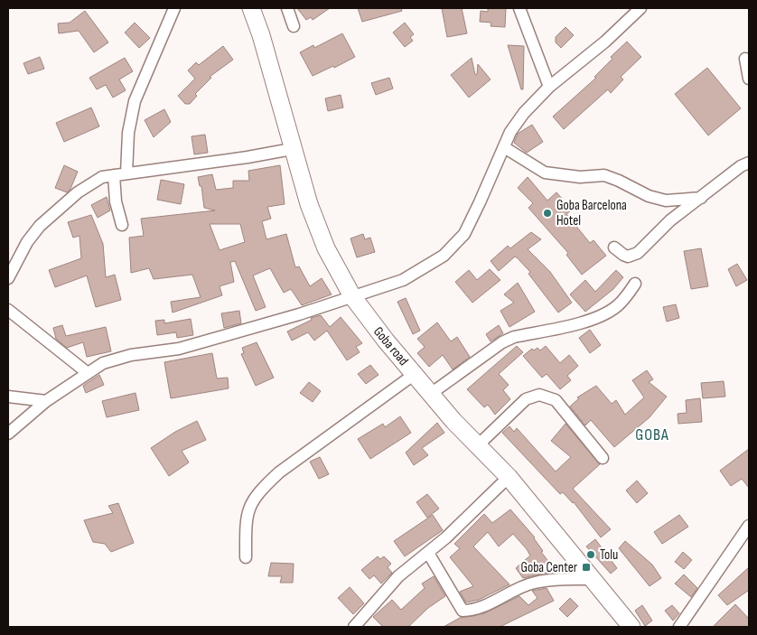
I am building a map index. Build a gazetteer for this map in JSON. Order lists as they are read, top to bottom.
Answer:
{
  "streets": {
    "street": ["Goba road"]
  },
  "districts": ["GOBA"],
  "places": {
    "other": ["Goba Barcelona Hotel", "Tolu"],
    "transit": ["Goba Center"]
  }
}
